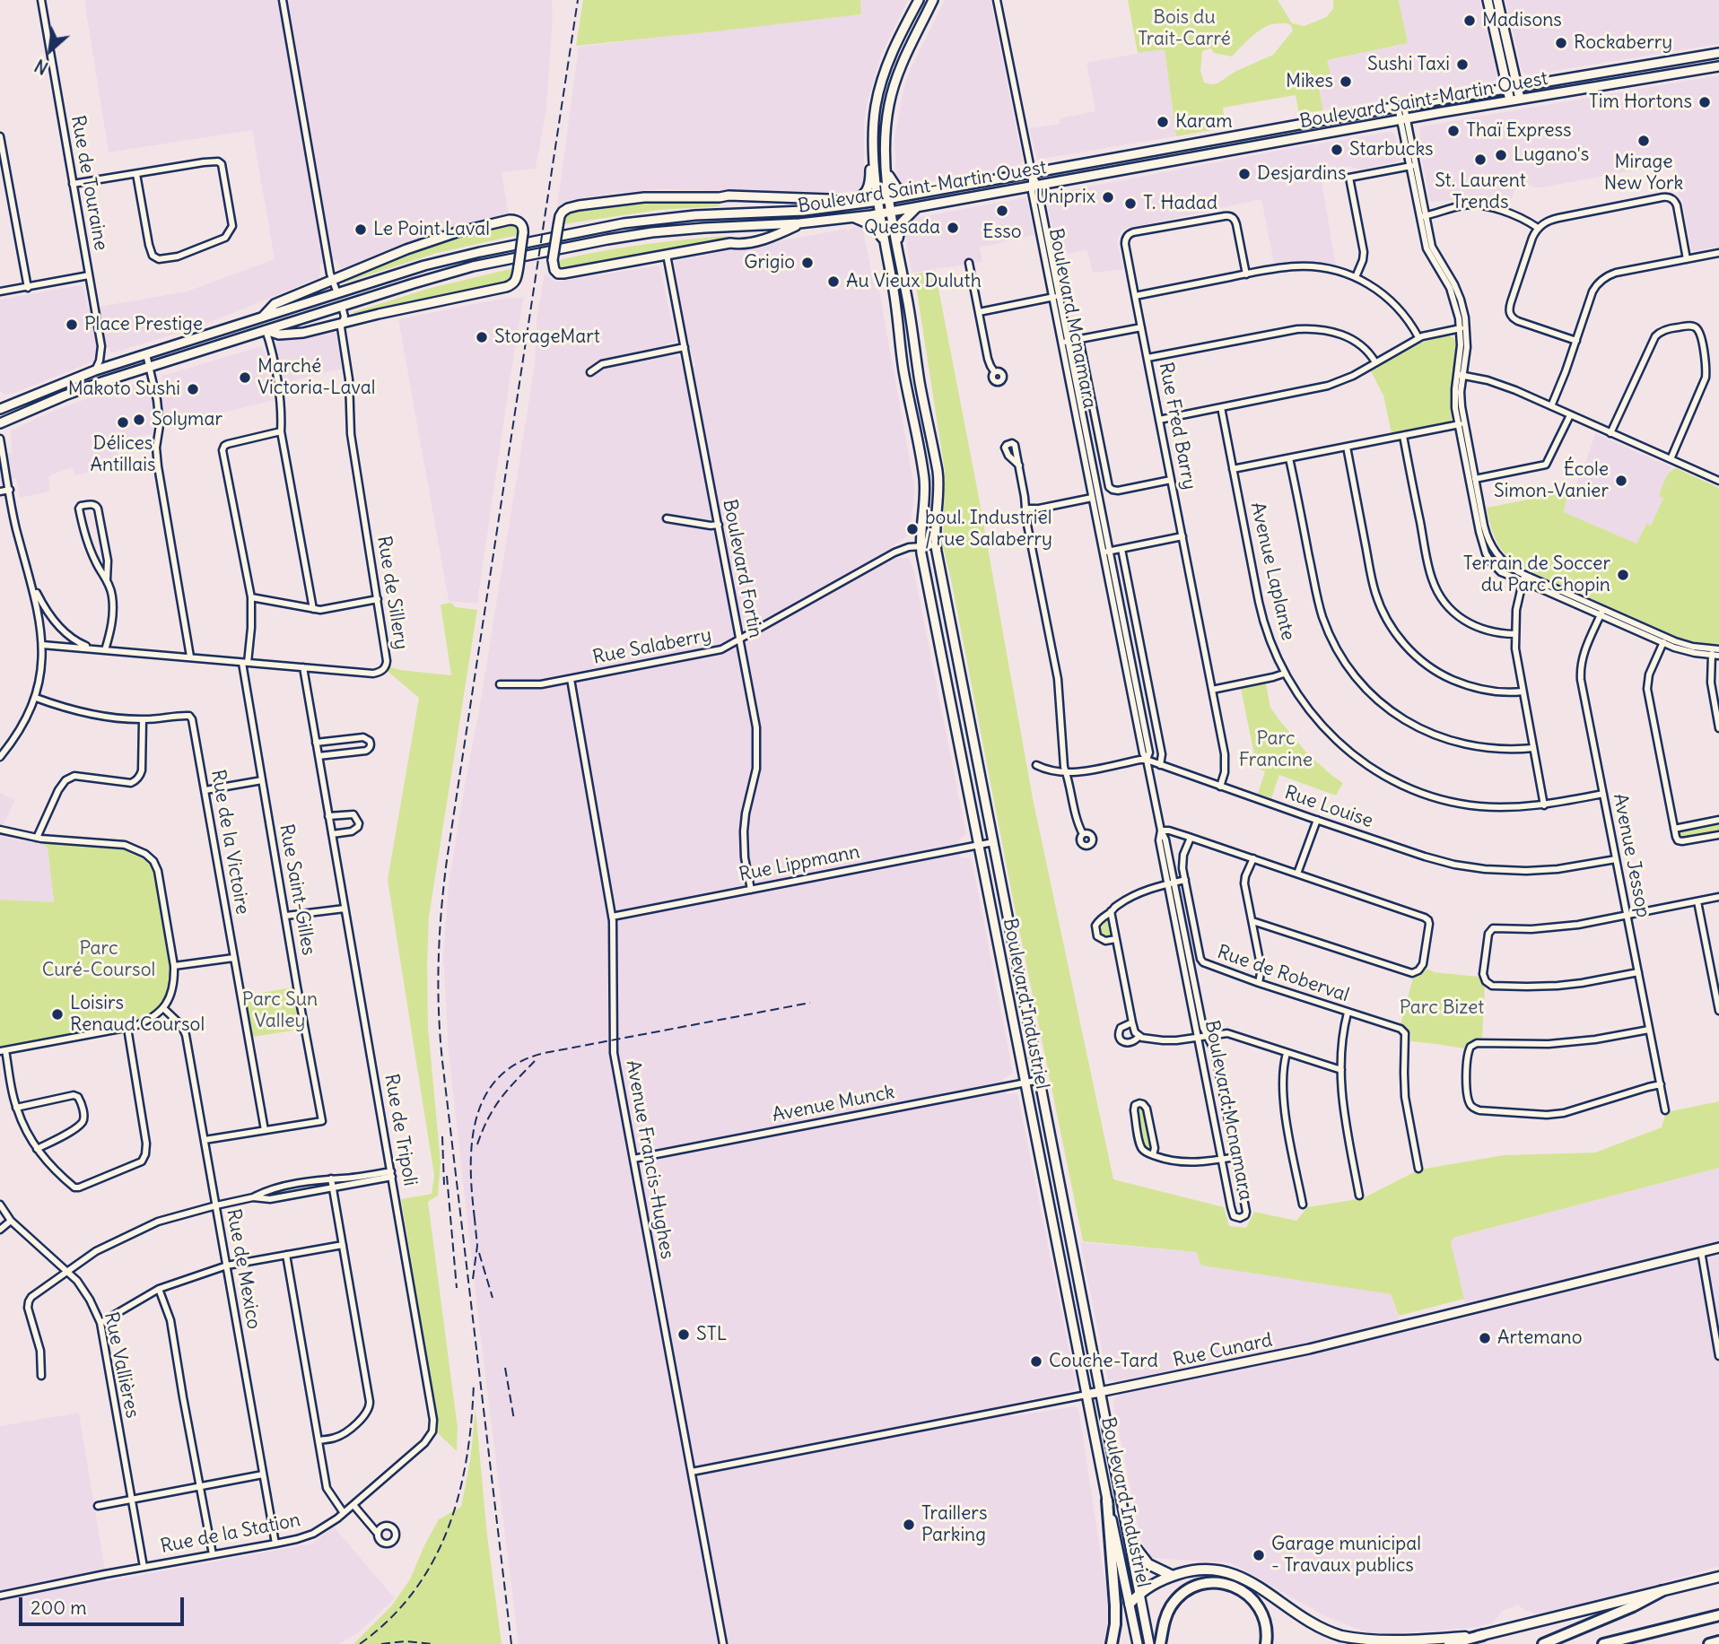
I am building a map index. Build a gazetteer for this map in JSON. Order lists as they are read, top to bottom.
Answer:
{
  "streets": {
    "main road": ["Boulevard Saint-Martin Ouest", "Boulevard Industriel", "Rue Cunard"],
    "street": [
      "Rue de Touraine",
      "Boulevard Mcnamara",
      "Rue Fred Barry",
      "Boulevard Fortin",
      "Avenue Laplante",
      "Rue de Sillery",
      "Rue Salaberry",
      "Rue Louise",
      "Rue de la Victoire",
      "Avenue Jessop",
      "Rue Lippmann",
      "Rue Saint-Gilles",
      "Rue de Roberval",
      "Avenue Munck",
      "Rue de Tripoli",
      "Avenue Francis-Hughes",
      "Rue de Mexico",
      "Rue Vallières",
      "Rue de la Station"
    ]
  },
  "crossings": [
    ["Boulevard Saint-Martin Ouest", "Rue de Touraine"],
    ["Boulevard Saint-Martin Ouest", "Boulevard Mcnamara"],
    ["Boulevard Saint-Martin Ouest", "Rue de Sillery"],
    ["Boulevard Saint-Martin Ouest", "Boulevard Industriel"],
    ["Boulevard Mcnamara", "Rue Louise"],
    ["Rue Fred Barry", "Rue Louise"],
    ["Boulevard Fortin", "Rue Salaberry"],
    ["Boulevard Fortin", "Rue Lippmann"],
    ["Avenue Laplante", "Avenue Jessop"],
    ["Rue de Sillery", "Rue Saint-Gilles"],
    ["Rue de Sillery", "Rue de Tripoli"],
    ["Rue Salaberry", "Boulevard Industriel"],
    ["Rue Salaberry", "Avenue Francis-Hughes"],
    ["Rue Louise", "Avenue Jessop"],
    ["Rue de la Victoire", "Rue Saint-Gilles"],
    ["Rue Lippmann", "Boulevard Industriel"],
    ["Rue Lippmann", "Avenue Francis-Hughes"],
    ["Boulevard Industriel", "Avenue Munck"],
    ["Boulevard Industriel", "Rue Cunard"],
    ["Avenue Munck", "Avenue Francis-Hughes"],
    ["Rue de Tripoli", "Rue de la Station"],
    ["Avenue Francis-Hughes", "Rue Cunard"],
    ["Rue de Mexico", "Rue de la Station"],
    ["Rue Vallières", "Rue de la Station"]
  ],
  "parks": [
    "Bois du Trait-Carré",
    "Parc Francine",
    "Parc Curé-Coursol",
    "Parc Sun Valley",
    "Parc Bizet"
  ],
  "places": [
    "Madisons",
    "Rockaberry",
    "Sushi Taxi",
    "Mikes",
    "Tim Hortons",
    "Karam",
    "Thaï Express",
    "Mirage New York",
    "Starbucks",
    "Lugano's",
    "St. Laurent Trends",
    "Desjardins",
    "Uniprix",
    "T. Hadad",
    "Esso",
    "Quesada",
    "Le Point Laval",
    "Grigio",
    "Au Vieux Duluth",
    "Place Prestige",
    "StorageMart",
    "Marché Victoria-Laval",
    "Makoto Sushi",
    "Solymar",
    "Délices Antillais",
    "École Simon-Vanier",
    "boul. Industriel / rue Salaberry",
    "Terrain de Soccer du Parc Chopin",
    "Loisirs Renaud Coursol",
    "STL",
    "Artemano",
    "Couche-Tard",
    "Traillers Parking",
    "Garage municipal - Travaux publics"
  ],
  "scale_bar": "200 m",
  "north": "bottom left"
}
